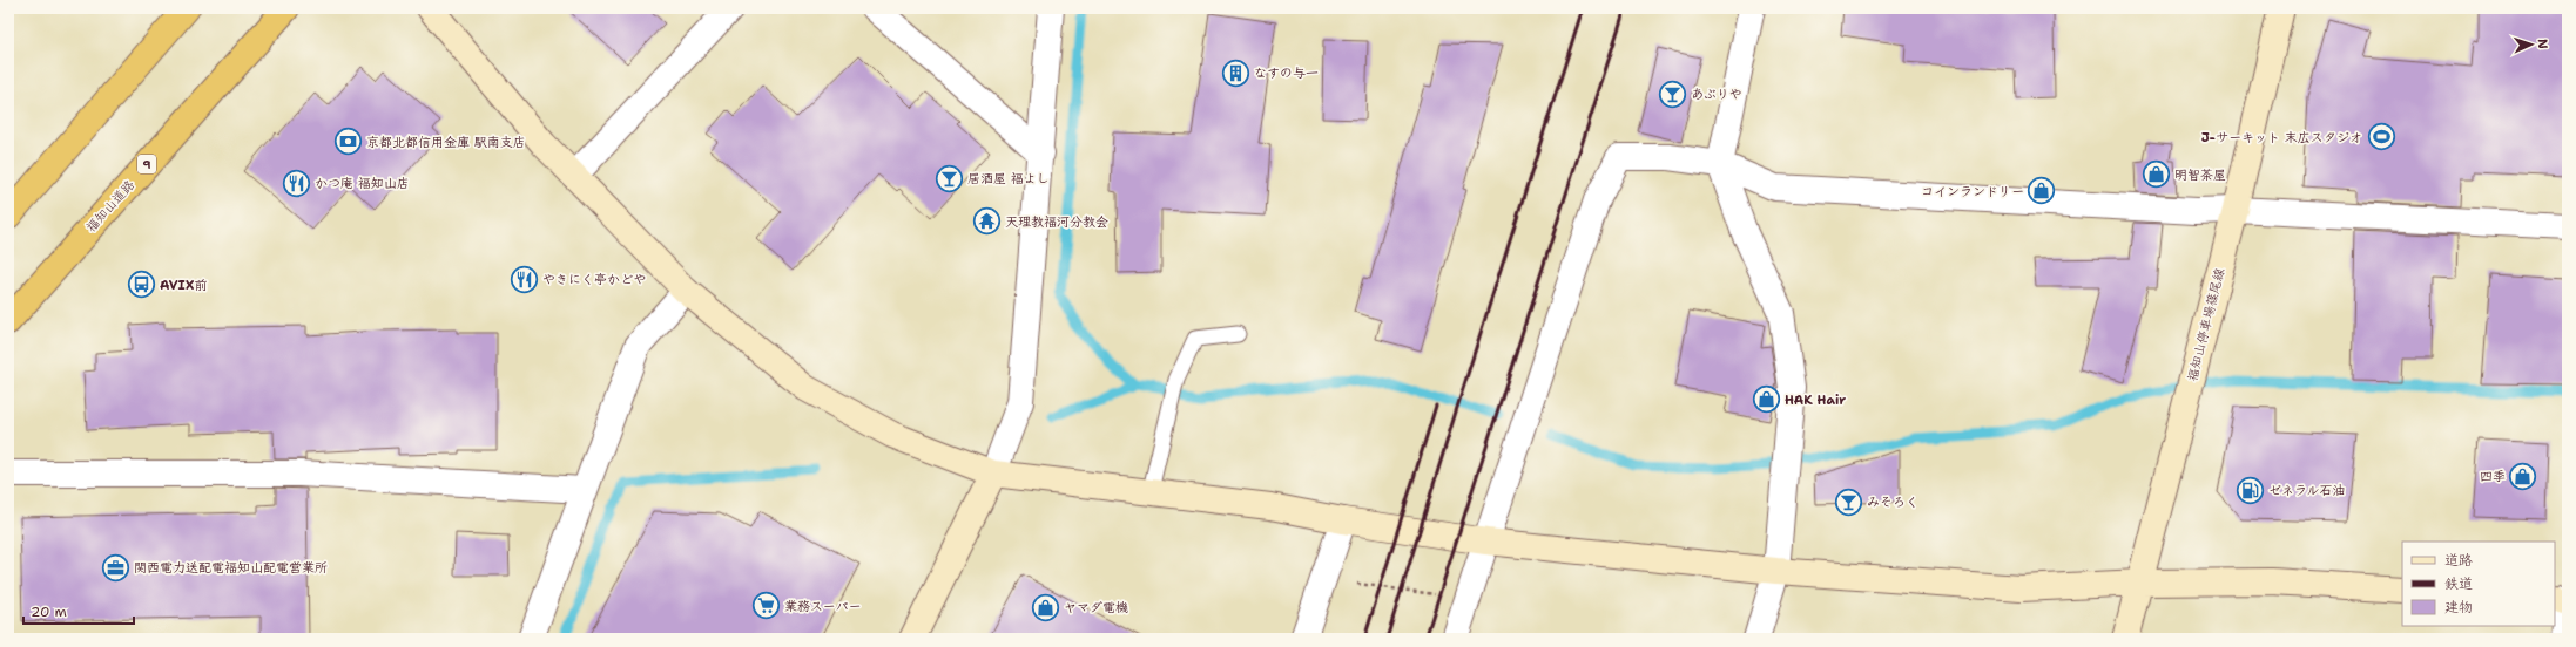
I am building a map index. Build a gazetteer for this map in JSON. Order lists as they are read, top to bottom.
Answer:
{
  "streets": {
    "highway": ["9", "福知山道路"],
    "street": ["福知山停車場篠尾線"]
  },
  "places": {
    "building": ["なすの与一"],
    "bar": ["あぶりや", "居酒屋 福よし", "みそろく"],
    "sports": ["J-サーキット 末広スタジオ"],
    "bank": ["京都北都信用金庫 駅南支店"],
    "shop": [
      "明智茶屋",
      "コインランドリー",
      "HAK Hair",
      "四季",
      "ヤマダ電機"
    ],
    "restaurant": ["かつ庵 福知山店", "やきにく亭かどや"],
    "temple": ["天理教福河分教会"],
    "bus stop": ["AVIX前"],
    "fuel station": ["ゼネラル石油"],
    "office": ["関西電力送配電福知山配電営業所"],
    "supermarket": ["業務スーパー"]
  },
  "legend": ["道路", "鉄道", "建物"],
  "scale_bar": "20 m",
  "north": "right"
}
